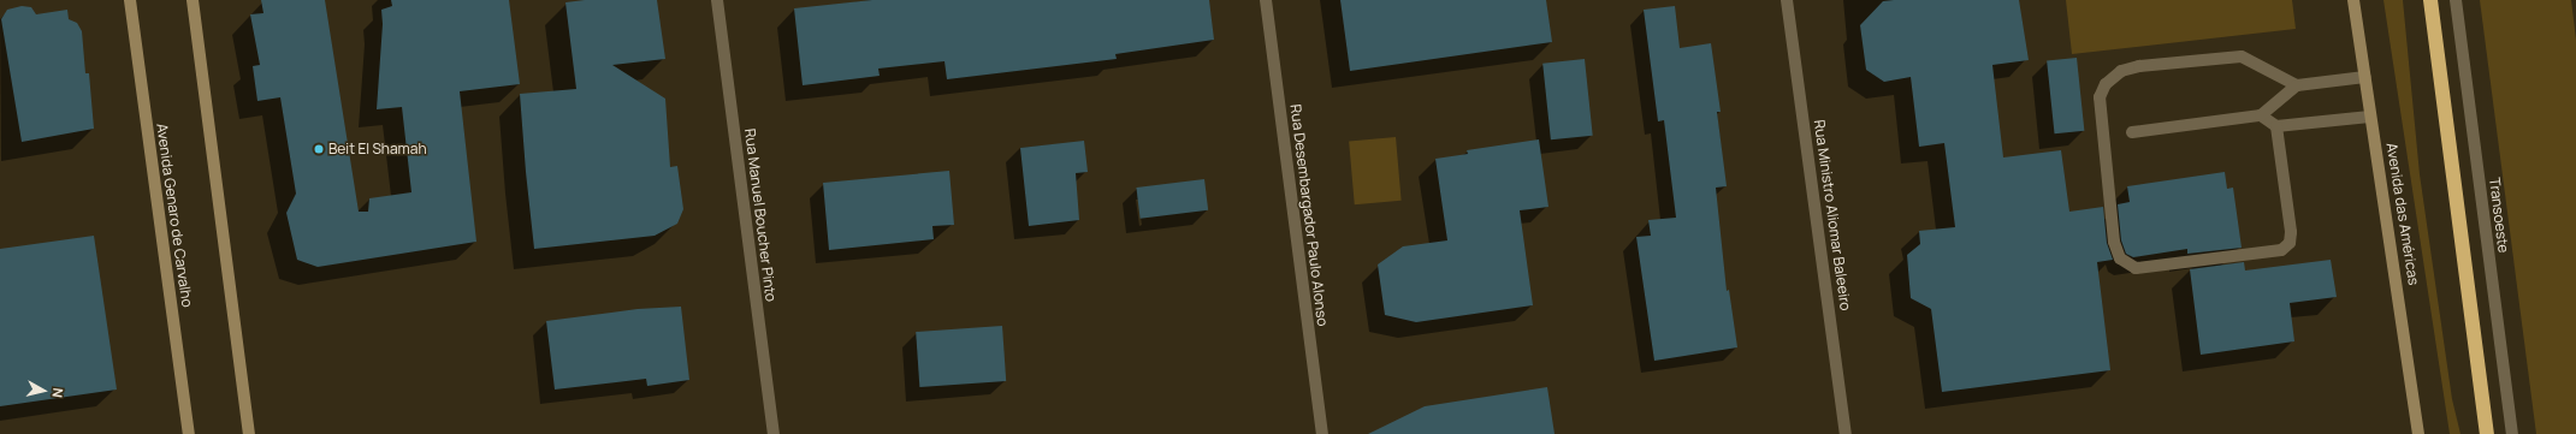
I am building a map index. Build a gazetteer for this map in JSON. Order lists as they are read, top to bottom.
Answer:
{
  "streets": {
    "street": [
      "Avenida das Américas",
      "Avenida Genaro de Carvalho",
      "Rua Manuel Boucher Pinto",
      "Rua Desembargador Paulo Alonso",
      "Rua Ministro Aliomar Baleeiro",
      "Transoeste"
    ]
  },
  "places": ["Beit El Shamah"],
  "north": "right"
}
